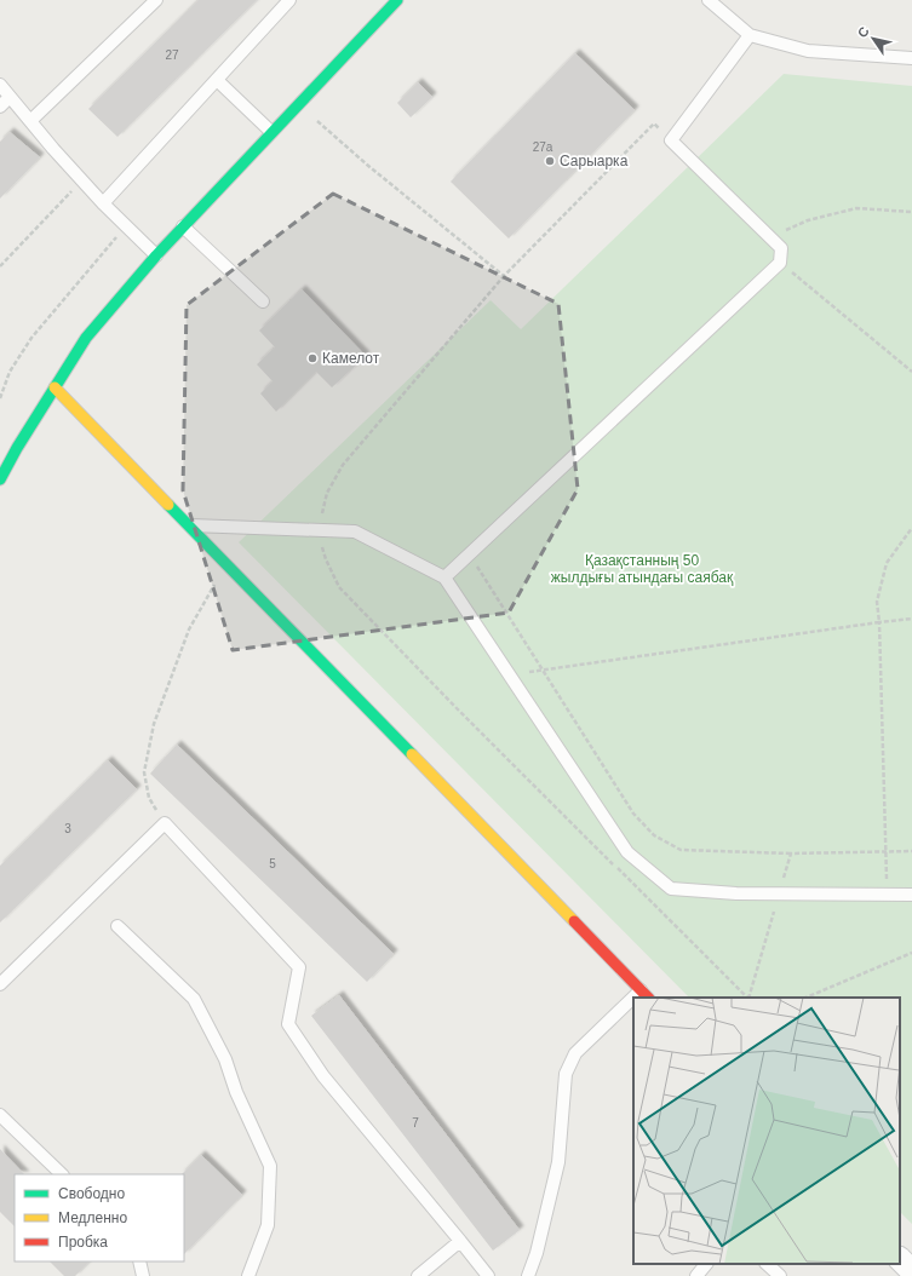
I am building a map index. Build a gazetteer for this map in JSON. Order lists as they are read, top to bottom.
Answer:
{
  "parks": ["Қазақстанның 50 жылдығы атындағы саябақ"],
  "places": ["Сарыарка", "Камелот"],
  "house_numbers": [
    "27",
    "27а",
    "3",
    "5",
    "7"
  ],
  "legend": ["Свободно", "Медленно", "Пробка"],
  "north": "top left"
}
